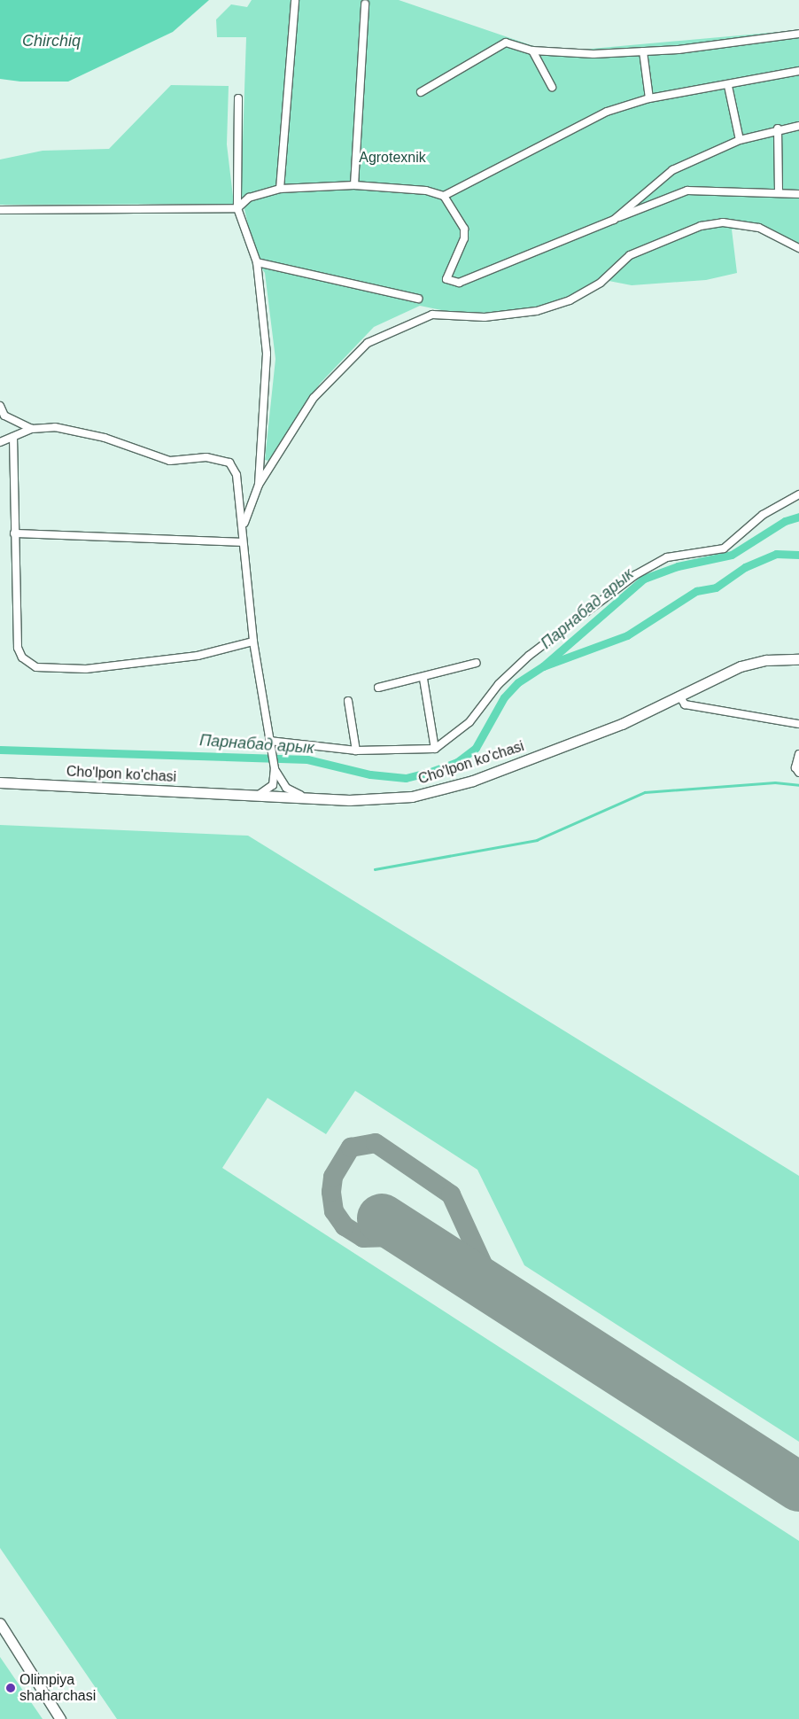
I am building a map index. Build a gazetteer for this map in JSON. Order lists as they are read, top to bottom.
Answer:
{
  "streets": {
    "main road": ["Cho'lpon ko'chasi"]
  },
  "water": ["Chirchiq", "Парнабад арык"],
  "parks": ["Agrotexnik"],
  "places": ["Olimpiya shaharchasi"]
}
